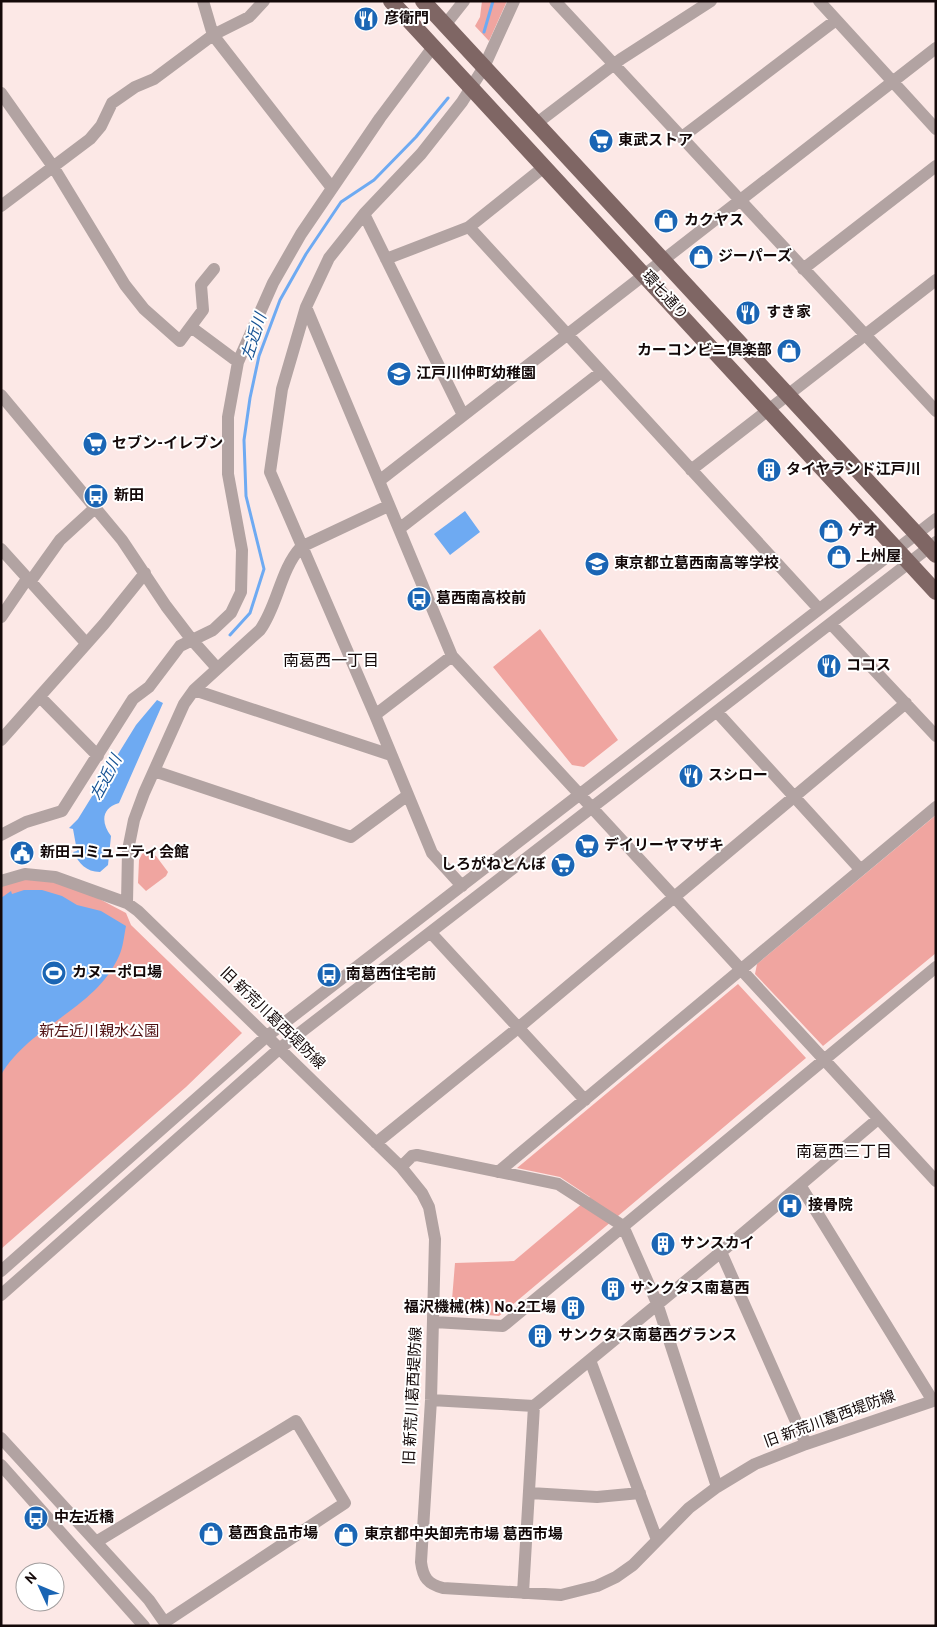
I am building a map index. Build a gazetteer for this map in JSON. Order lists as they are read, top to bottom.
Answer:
{
  "streets": {
    "main road": ["環七通り"],
    "street": ["旧 新荒川葛西堤防線"]
  },
  "districts": ["南葛西一丁目", "南葛西三丁目"],
  "water": ["左近川"],
  "parks": ["新左近川親水公園"],
  "places": {
    "restaurant": [
      "彦衛門",
      "すき家",
      "ココス",
      "スシロー"
    ],
    "supermarket": [
      "東武ストア",
      "セブン-イレブン",
      "デイリーヤマザキ",
      "しろがねとんぼ"
    ],
    "shop": [
      "カクヤス",
      "ジーパーズ",
      "カーコンビニ倶楽部",
      "ゲオ",
      "上州屋",
      "葛西食品市場",
      "東京都中央卸売市場 葛西市場"
    ],
    "school or university": ["江戸川仲町幼稚園", "東京都立葛西南高等学校"],
    "building": [
      "タイヤランド江戸川",
      "サンスカイ",
      "サンクタス南葛西",
      "福沢機械(株) No.2工場",
      "サンクタス南葛西グランス"
    ],
    "bus stop": [
      "新田",
      "葛西南高校前",
      "南葛西住宅前",
      "中左近橋"
    ],
    "public building": ["新田コミュニティ会館"],
    "sports": ["カヌーポロ場"],
    "hospital": ["接骨院"]
  },
  "north": "top left"
}
